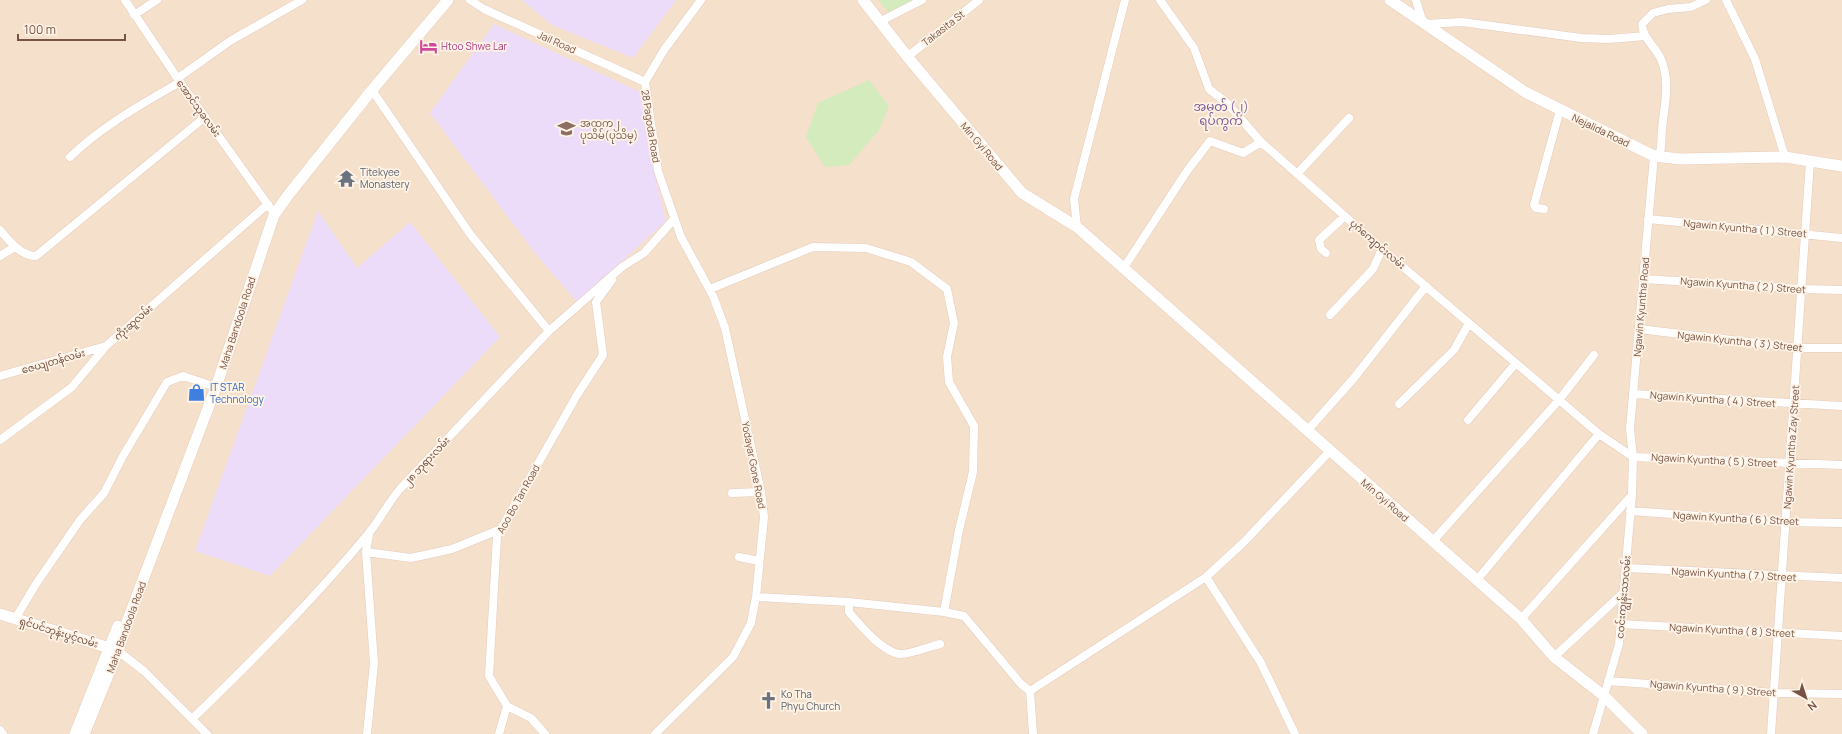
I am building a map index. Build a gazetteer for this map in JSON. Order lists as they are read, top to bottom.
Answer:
{
  "streets": {
    "main road": [
      "Nejalida Road",
      "Min Gyi Road",
      "Maha Bandoola Road",
      "ရှင်ပင်ဘုန်းပွင့်လမ်း"
    ],
    "street": [
      "Takasita St",
      "Jail Road",
      "အောင်သုခလမ်း",
      "28 Pagoda Road",
      "Ngawin Kyuntha ( 1 ) Street",
      "ပုဂံကျောင်းလမ်း",
      "Ngawin Kyuntha ( 2 ) Street",
      "Ngawin Kyuntha Road",
      "ကိုးဆူလမ်း",
      "Ngawin Kyuntha ( 3 ) Street",
      "ဇေယျတန်လမ်း",
      "Ngawin Kyuntha ( 4 ) Street",
      "Ngawin Kyuntha Zay Street",
      "Ngawin Kyuntha ( 5 ) Street",
      "၂၈ ဘုရားလမ်း",
      "Yodayar Gone Road",
      "Aoo Bo Tan Road",
      "Ngawin Kyuntha ( 6 ) Street",
      "Ngawin Kyuntha ( 7 ) Street",
      "ငဝင်းကျွန်းသာလမ်း",
      "Ngawin Kyuntha ( 8 ) Street",
      "Ngawin Kyuntha ( 9 ) Street"
    ]
  },
  "crossings": [
    ["Takasita St", "Min Gyi Road"],
    ["Jail Road", "28 Pagoda Road"],
    ["အောင်သုခလမ်း", "ကိုးဆူလမ်း"],
    ["အောင်သုခလမ်း", "Maha Bandoola Road"],
    ["28 Pagoda Road", "၂၈ ဘုရားလမ်း"],
    ["28 Pagoda Road", "Yodayar Gone Road"],
    ["Nejalida Road", "Ngawin Kyuntha Road"],
    ["Nejalida Road", "Ngawin Kyuntha Zay Street"],
    ["Min Gyi Road", "ငဝင်းကျွန်းသာလမ်း"],
    ["Ngawin Kyuntha ( 1 ) Street", "Ngawin Kyuntha Road"],
    ["Ngawin Kyuntha ( 1 ) Street", "Ngawin Kyuntha Zay Street"],
    ["ပုဂံကျောင်းလမ်း", "Ngawin Kyuntha Road"],
    ["ပုဂံကျောင်းလမ်း", "Ngawin Kyuntha ( 5 ) Street"],
    ["ပုဂံကျောင်းလမ်း", "ငဝင်းကျွန်းသာလမ်း"],
    ["Ngawin Kyuntha ( 2 ) Street", "Ngawin Kyuntha Road"],
    ["Ngawin Kyuntha ( 2 ) Street", "Ngawin Kyuntha Zay Street"],
    ["Ngawin Kyuntha Road", "Ngawin Kyuntha ( 3 ) Street"],
    ["Ngawin Kyuntha Road", "Ngawin Kyuntha ( 4 ) Street"],
    ["Ngawin Kyuntha Road", "Ngawin Kyuntha ( 5 ) Street"],
    ["Ngawin Kyuntha Road", "ငဝင်းကျွန်းသာလမ်း"],
    ["ကိုးဆူလမ်း", "Maha Bandoola Road"],
    ["ကိုးဆူလမ်း", "ဇေယျတန်လမ်း"],
    ["Maha Bandoola Road", "ရှင်ပင်ဘုန်းပွင့်လမ်း"],
    ["Ngawin Kyuntha ( 3 ) Street", "Ngawin Kyuntha Zay Street"],
    ["Ngawin Kyuntha ( 4 ) Street", "Ngawin Kyuntha Zay Street"],
    ["Ngawin Kyuntha Zay Street", "Ngawin Kyuntha ( 5 ) Street"],
    ["Ngawin Kyuntha Zay Street", "Ngawin Kyuntha ( 6 ) Street"],
    ["Ngawin Kyuntha Zay Street", "Ngawin Kyuntha ( 7 ) Street"],
    ["Ngawin Kyuntha Zay Street", "Ngawin Kyuntha ( 8 ) Street"],
    ["Ngawin Kyuntha Zay Street", "Ngawin Kyuntha ( 9 ) Street"],
    ["Ngawin Kyuntha ( 5 ) Street", "ငဝင်းကျွန်းသာလမ်း"],
    ["၂၈ ဘုရားလမ်း", "Yodayar Gone Road"],
    ["၂၈ ဘုရားလမ်း", "Aoo Bo Tan Road"],
    ["Ngawin Kyuntha ( 6 ) Street", "ငဝင်းကျွန်းသာလမ်း"],
    ["Ngawin Kyuntha ( 7 ) Street", "ငဝင်းကျွန်းသာလမ်း"],
    ["ငဝင်းကျွန်းသာလမ်း", "Ngawin Kyuntha ( 8 ) Street"],
    ["ငဝင်းကျွန်းသာလမ်း", "Ngawin Kyuntha ( 9 ) Street"]
  ],
  "districts": ["အမှတ် (၂) ရပ်ကွက်"],
  "places": {
    "hotel": ["Htoo Shwe Lar"],
    "school or university": ["အထက၂ ပုသိမ်(ပုသိမ္)"],
    "temple": ["Titekyee Monastery"],
    "shop": ["IT STAR Technology"],
    "church": ["Ko Tha Phyu Church"]
  },
  "scale_bar": "100 m",
  "north": "bottom right"
}
